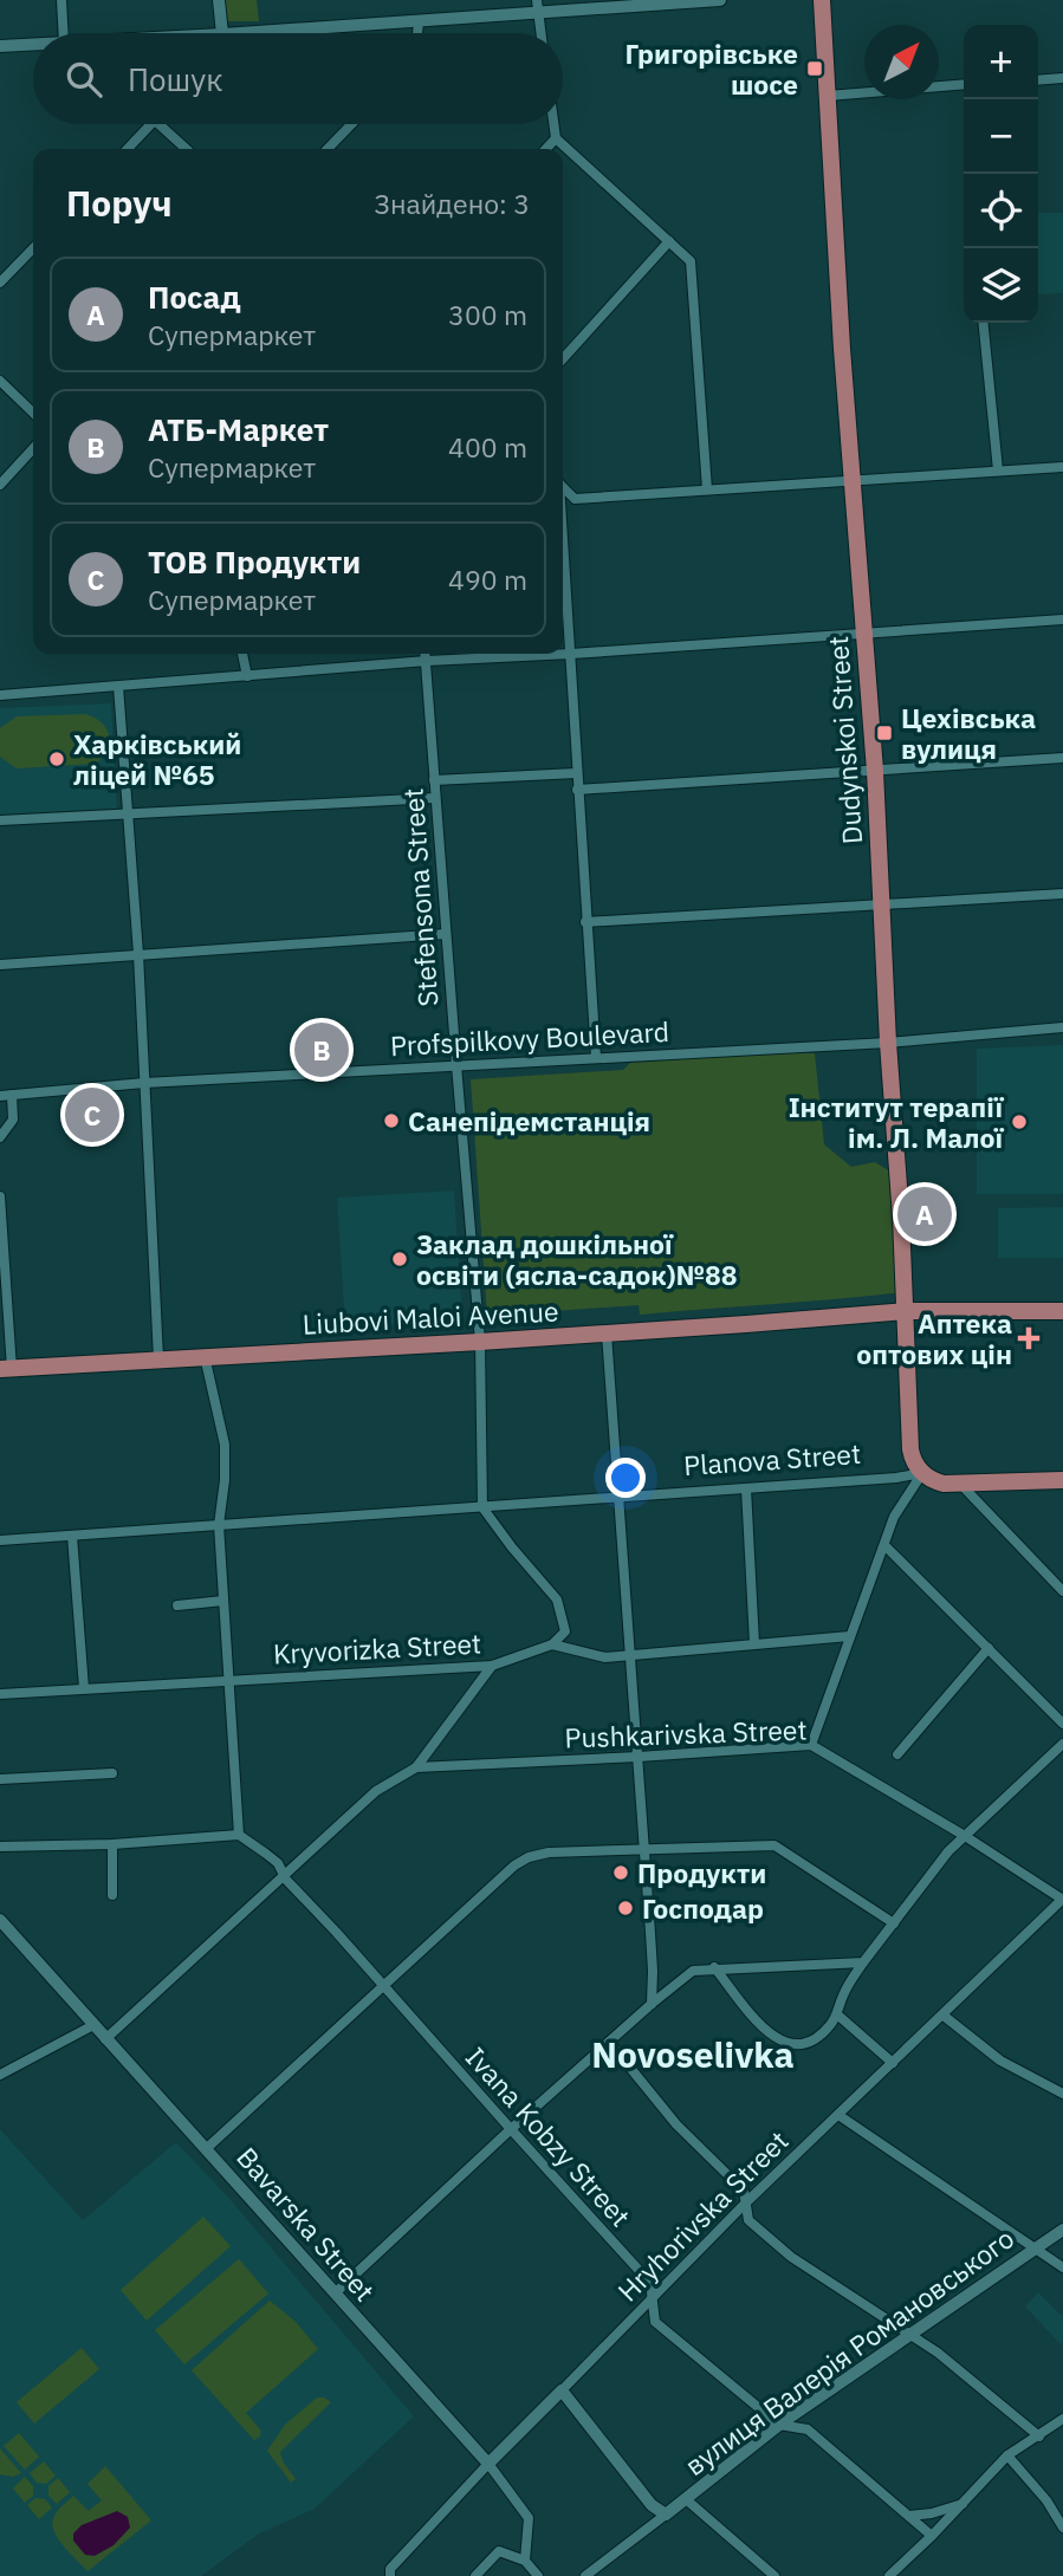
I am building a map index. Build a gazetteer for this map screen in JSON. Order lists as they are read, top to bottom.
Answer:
{
  "streets": {
    "main road": ["Dudynskoi Street", "Liubovi Maloi Avenue", "Planova Street"],
    "street": [
      "Stefensona Street",
      "Profspilkovy Boulevard",
      "Kryvorizka Street",
      "Pushkarivska Street",
      "Ivana Kobzy Street",
      "Hryhorivska Street",
      "Bavarska Street",
      "вулиця Валерія Романовського"
    ]
  },
  "crossings": [
    ["Dudynskoi Street", "Profspilkovy Boulevard"],
    ["Dudynskoi Street", "Liubovi Maloi Avenue"],
    ["Dudynskoi Street", "Planova Street"],
    ["Stefensona Street", "Profspilkovy Boulevard"],
    ["Stefensona Street", "Liubovi Maloi Avenue"],
    ["Stefensona Street", "Planova Street"],
    ["Pushkarivska Street", "Hryhorivska Street"],
    ["Ivana Kobzy Street", "Hryhorivska Street"],
    ["Ivana Kobzy Street", "вулиця Валерія Романовського"],
    ["Hryhorivska Street", "Bavarska Street"]
  ],
  "districts": ["Novoselivka"],
  "places": {
    "transit": ["Григорівське шосе", "Цехівська вулиця"],
    "other": [
      "Харківський ліцей №65",
      "Санепідемстанція",
      "Інститут терапії ім. Л. Малої",
      "Заклад дошкільної освіти (ясла-садок)№88",
      "Продукти",
      "Господар"
    ],
    "health": ["Аптека оптових цін"]
  },
  "north": "top right",
  "page": {
    "map_buttons": ["+", "−"],
    "search": "Пошук",
    "heading": ["Поруч", "Знайдено: 3"],
    "list": [
      {
        "mark": "A",
        "name": "Посад",
        "note": "Супермаркет",
        "value": "300 m"
      },
      {
        "mark": "B",
        "name": "АТБ-Маркет",
        "note": "Супермаркет",
        "value": "400 m"
      },
      {
        "mark": "C",
        "name": "ТОВ Продукти",
        "note": "Супермаркет",
        "value": "490 m"
      }
    ],
    "pins": ["B", "C", "A"]
  }
}
